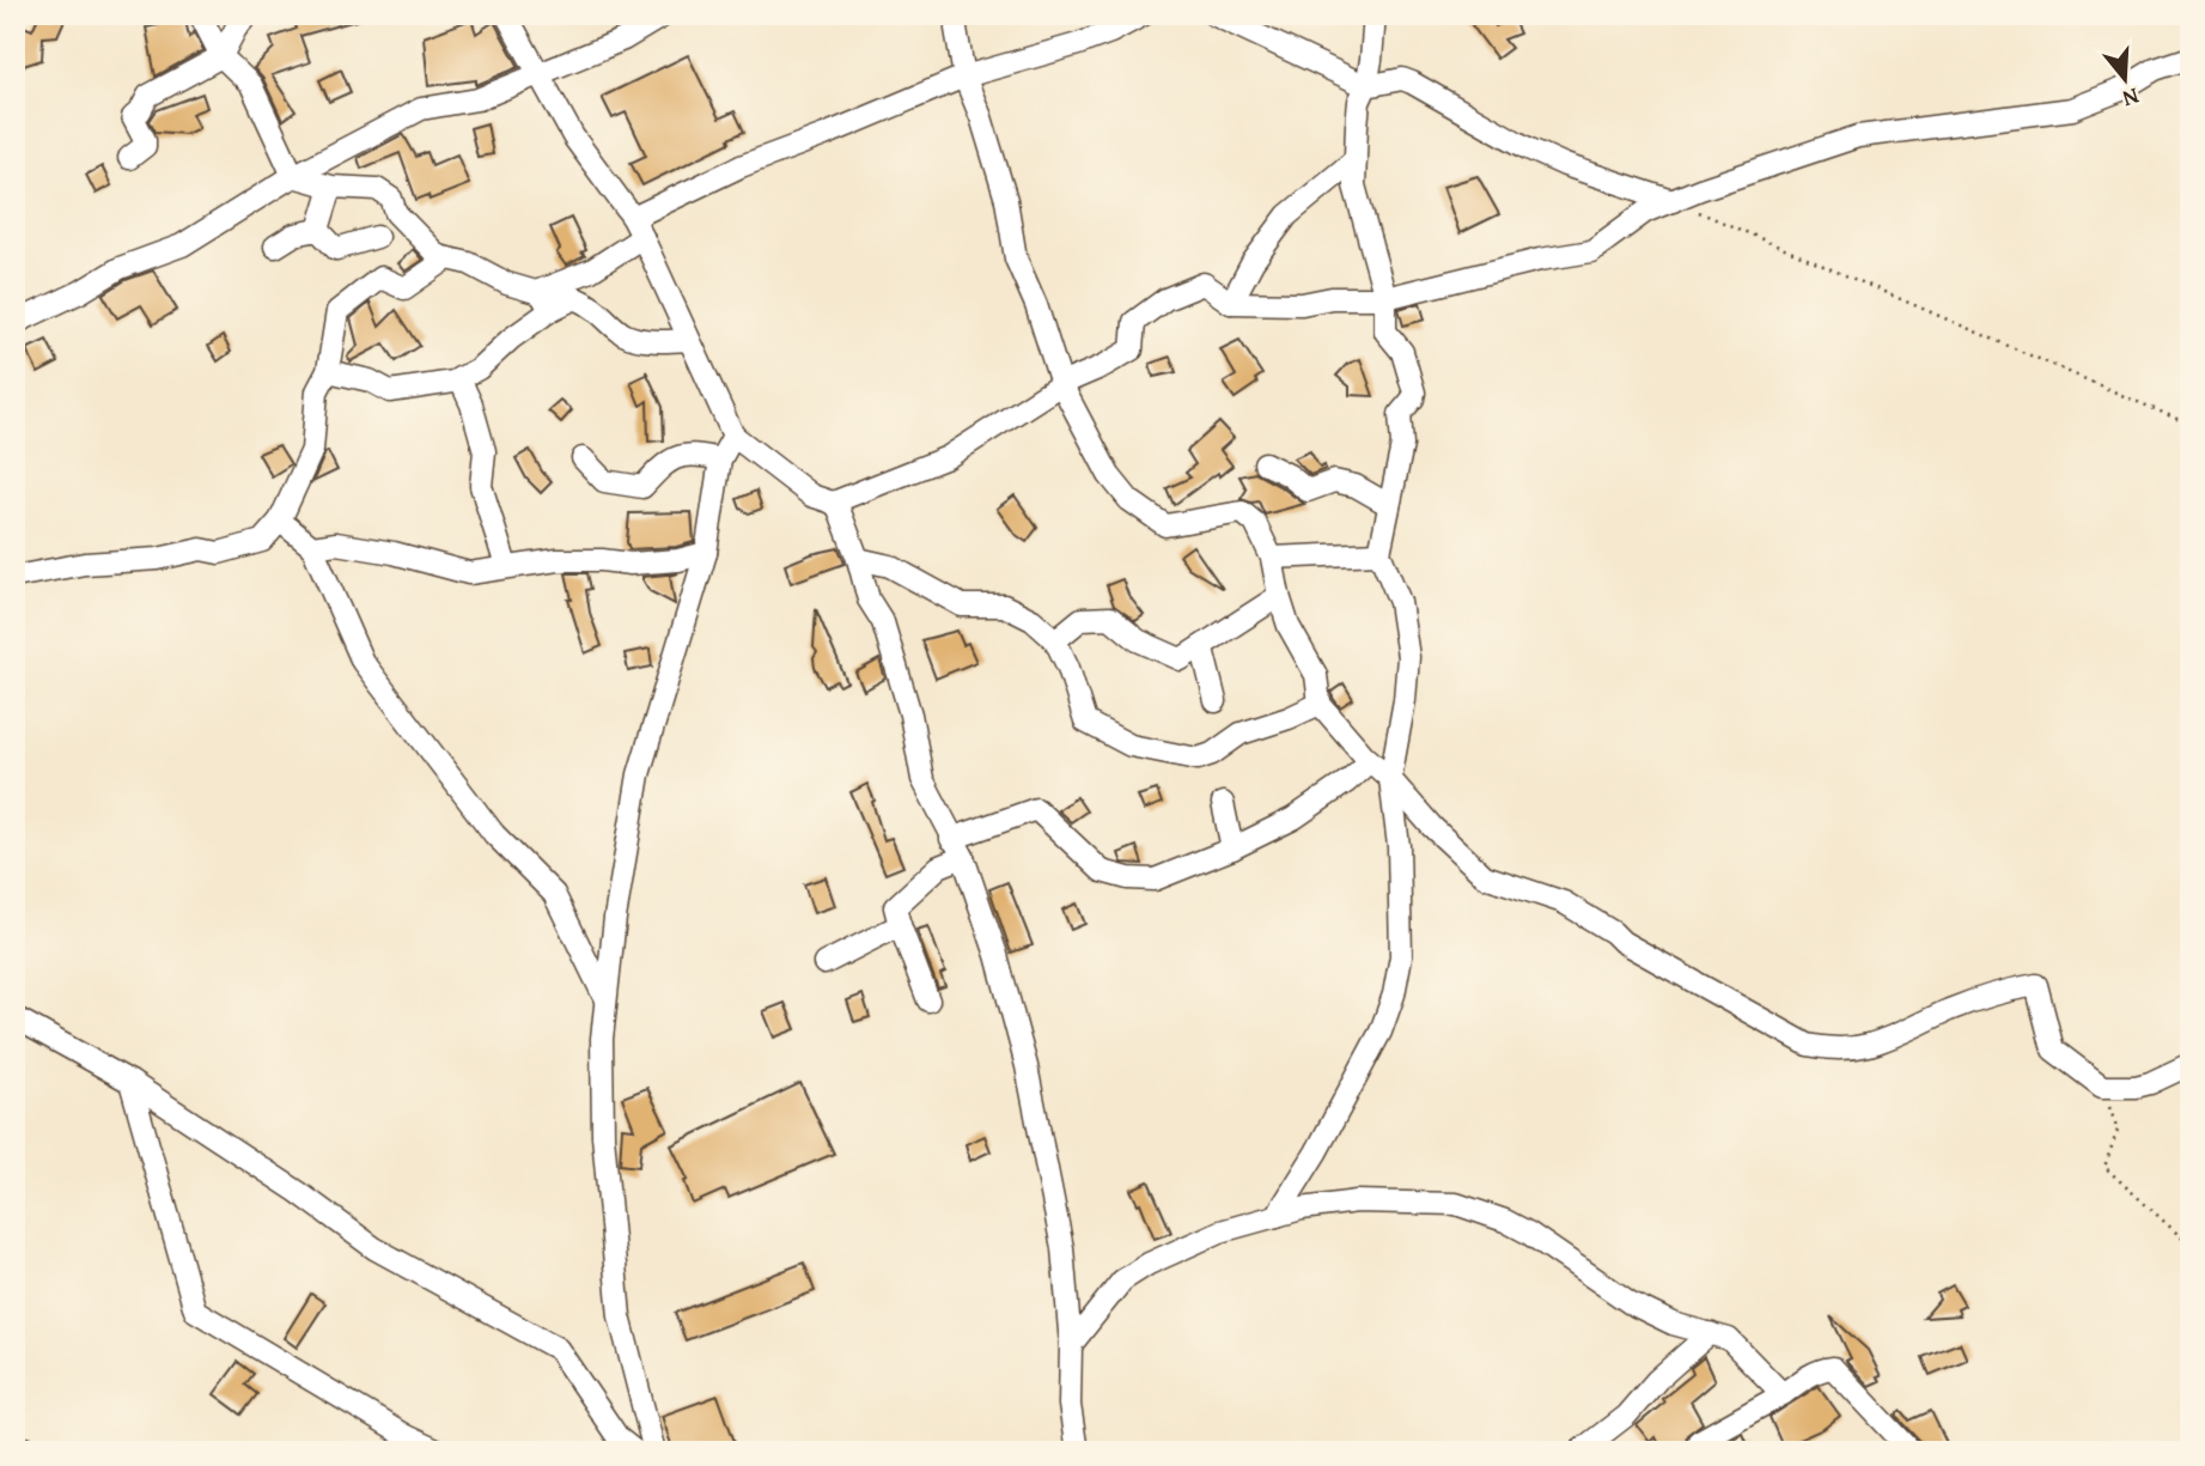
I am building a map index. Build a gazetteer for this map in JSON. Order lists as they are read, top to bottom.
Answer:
{
  "north": "bottom"
}
